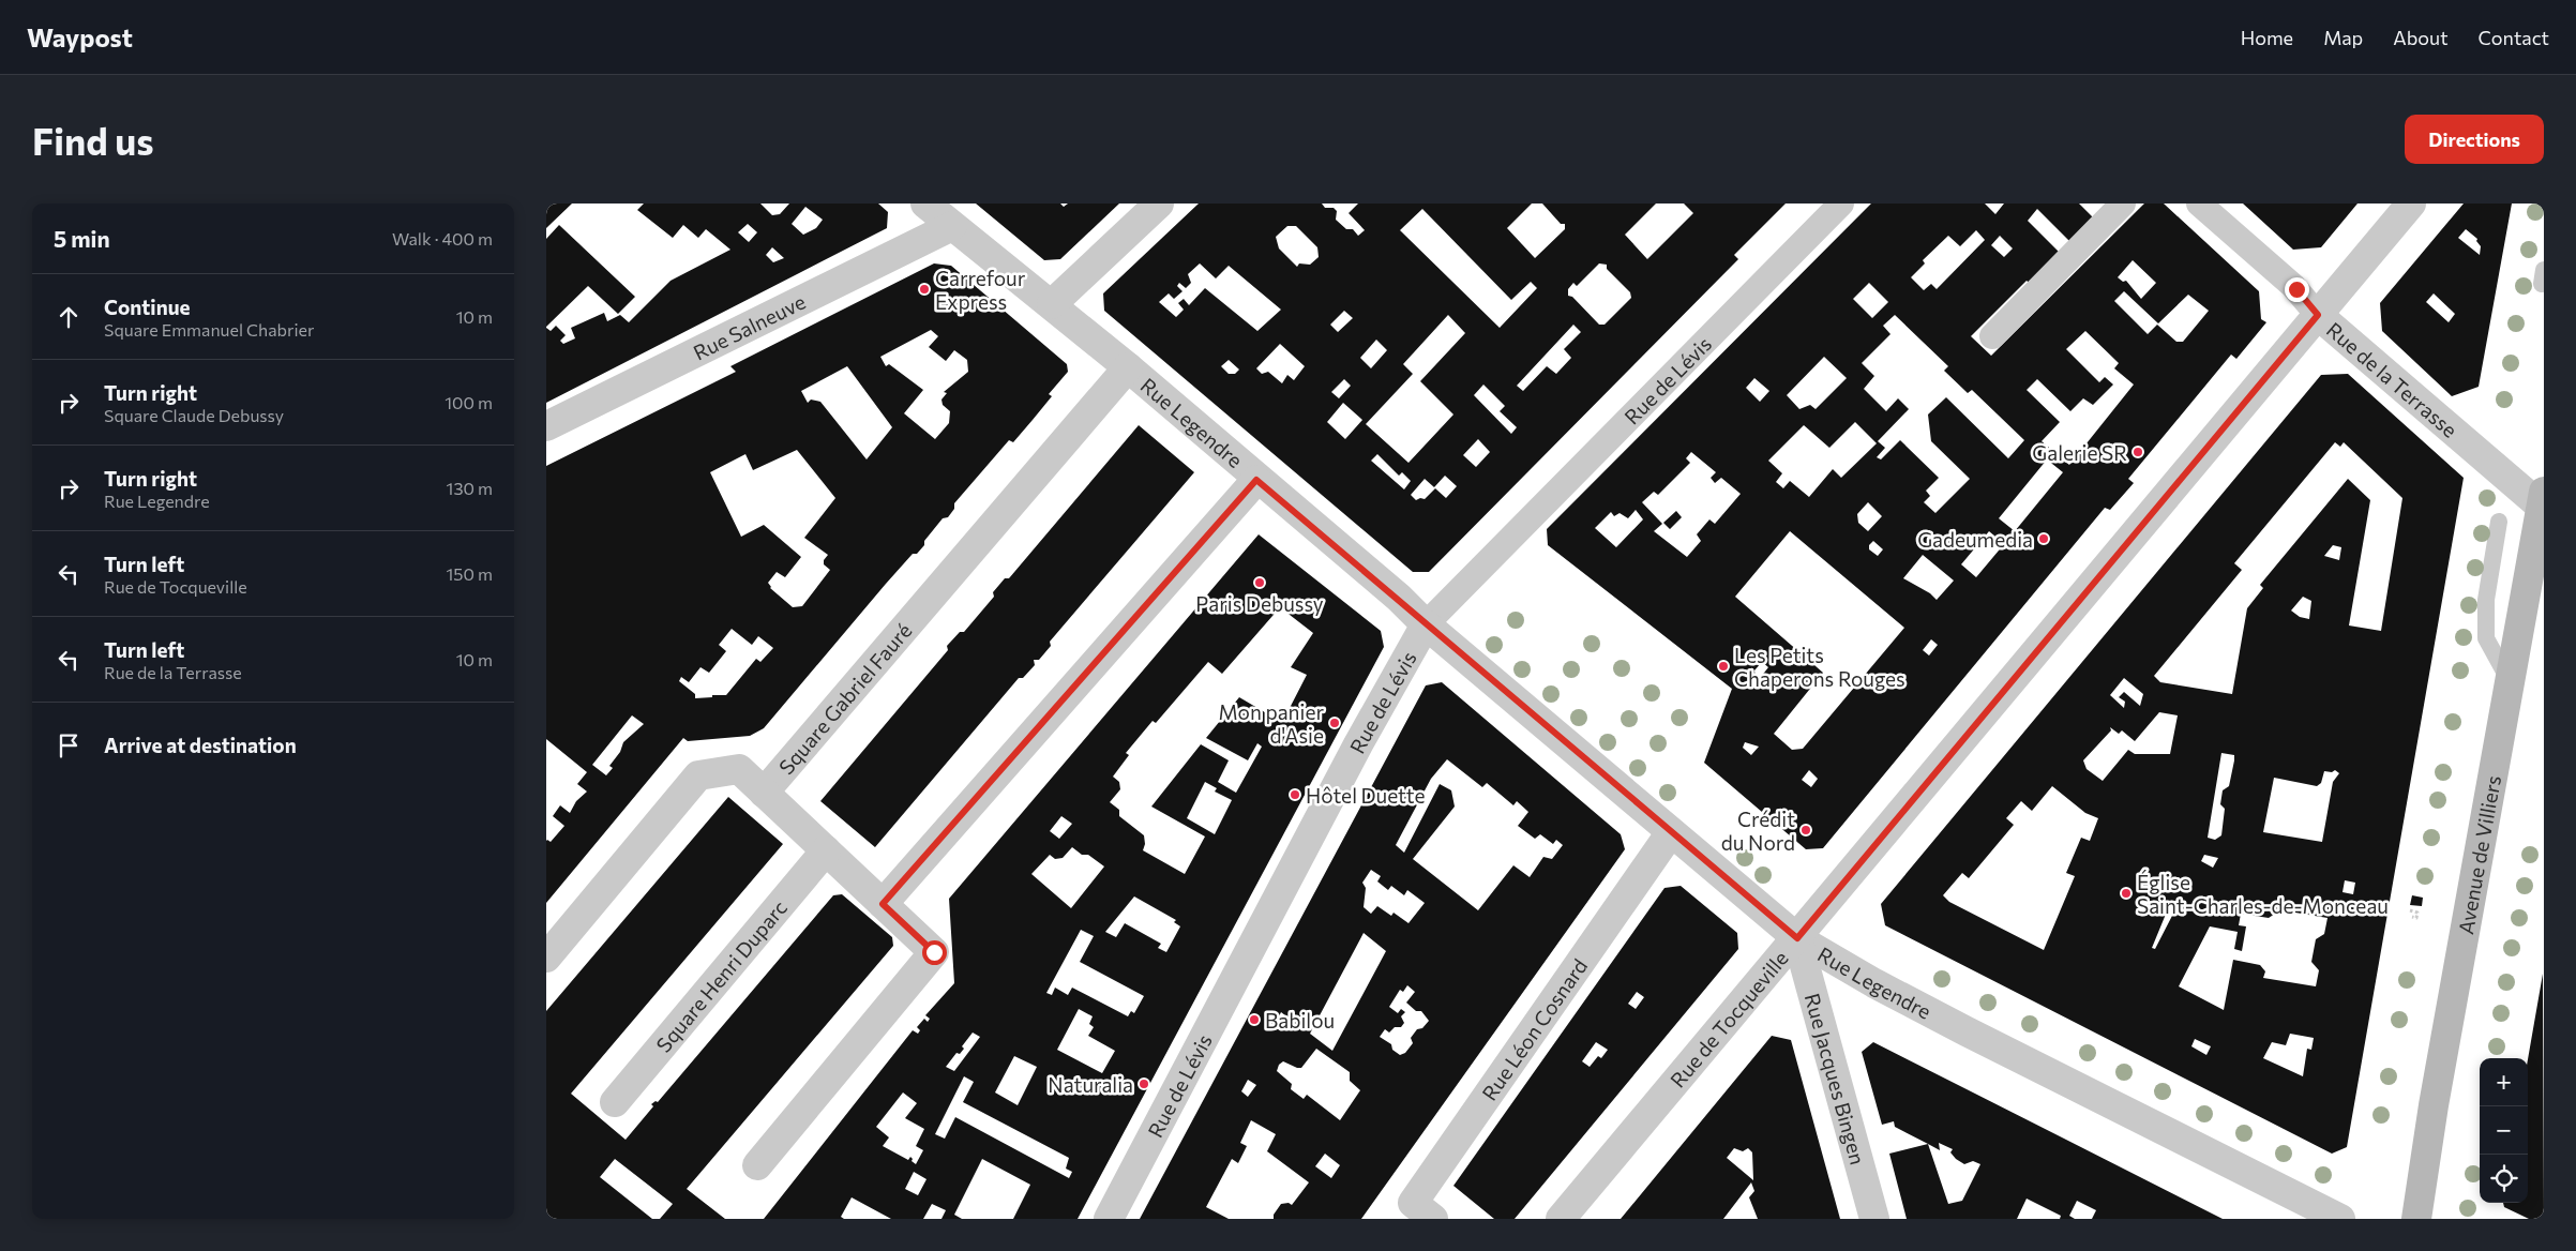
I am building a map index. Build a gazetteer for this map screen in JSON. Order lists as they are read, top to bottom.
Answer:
{
  "streets": {
    "main road": ["Avenue de Villiers"],
    "street": [
      "Rue Salneuve",
      "Rue de Lévis",
      "Rue de la Terrasse",
      "Rue Legendre",
      "Square Gabriel Fauré",
      "Square Henri Duparc",
      "Rue de Tocqueville",
      "Rue Léon Cosnard",
      "Rue Jacques Bingen"
    ]
  },
  "crossings": [
    ["Rue Salneuve", "Rue Legendre"],
    ["Rue de Lévis", "Rue Legendre"],
    ["Rue de la Terrasse", "Avenue de Villiers"],
    ["Rue de la Terrasse", "Rue de Tocqueville"],
    ["Rue Legendre", "Square Gabriel Fauré"],
    ["Rue Legendre", "Rue de Tocqueville"],
    ["Rue Legendre", "Rue Léon Cosnard"],
    ["Rue Legendre", "Rue Jacques Bingen"],
    ["Rue de Tocqueville", "Rue Jacques Bingen"]
  ],
  "places": [
    "Carrefour Express",
    "Galerie SR",
    "Gadeumedia",
    "Paris Debussy",
    "Les Petits Chaperons Rouges",
    "Mon panier d'Asie",
    "Hôtel Duette",
    "Crédit du Nord",
    "Église Saint-Charles-de-Monceau",
    "Babilou",
    "Naturalia"
  ],
  "page": {
    "header": "Waypost",
    "nav": [
      "Home",
      "Map",
      "About",
      "Contact"
    ],
    "buttons": "Directions",
    "title": "Find us",
    "heading": ["5 min", "Walk · 400 m"],
    "list": [
      ["Continue", "Square Emmanuel Chabrier", "10 m"],
      ["Turn right", "Square Claude Debussy", "100 m"],
      ["Turn right", "Rue Legendre", "130 m"],
      ["Turn left", "Rue de Tocqueville", "150 m"],
      ["Turn left", "Rue de la Terrasse", "10 m"],
      "Arrive at destination"
    ],
    "map_buttons": ["+", "−"]
  }
}
